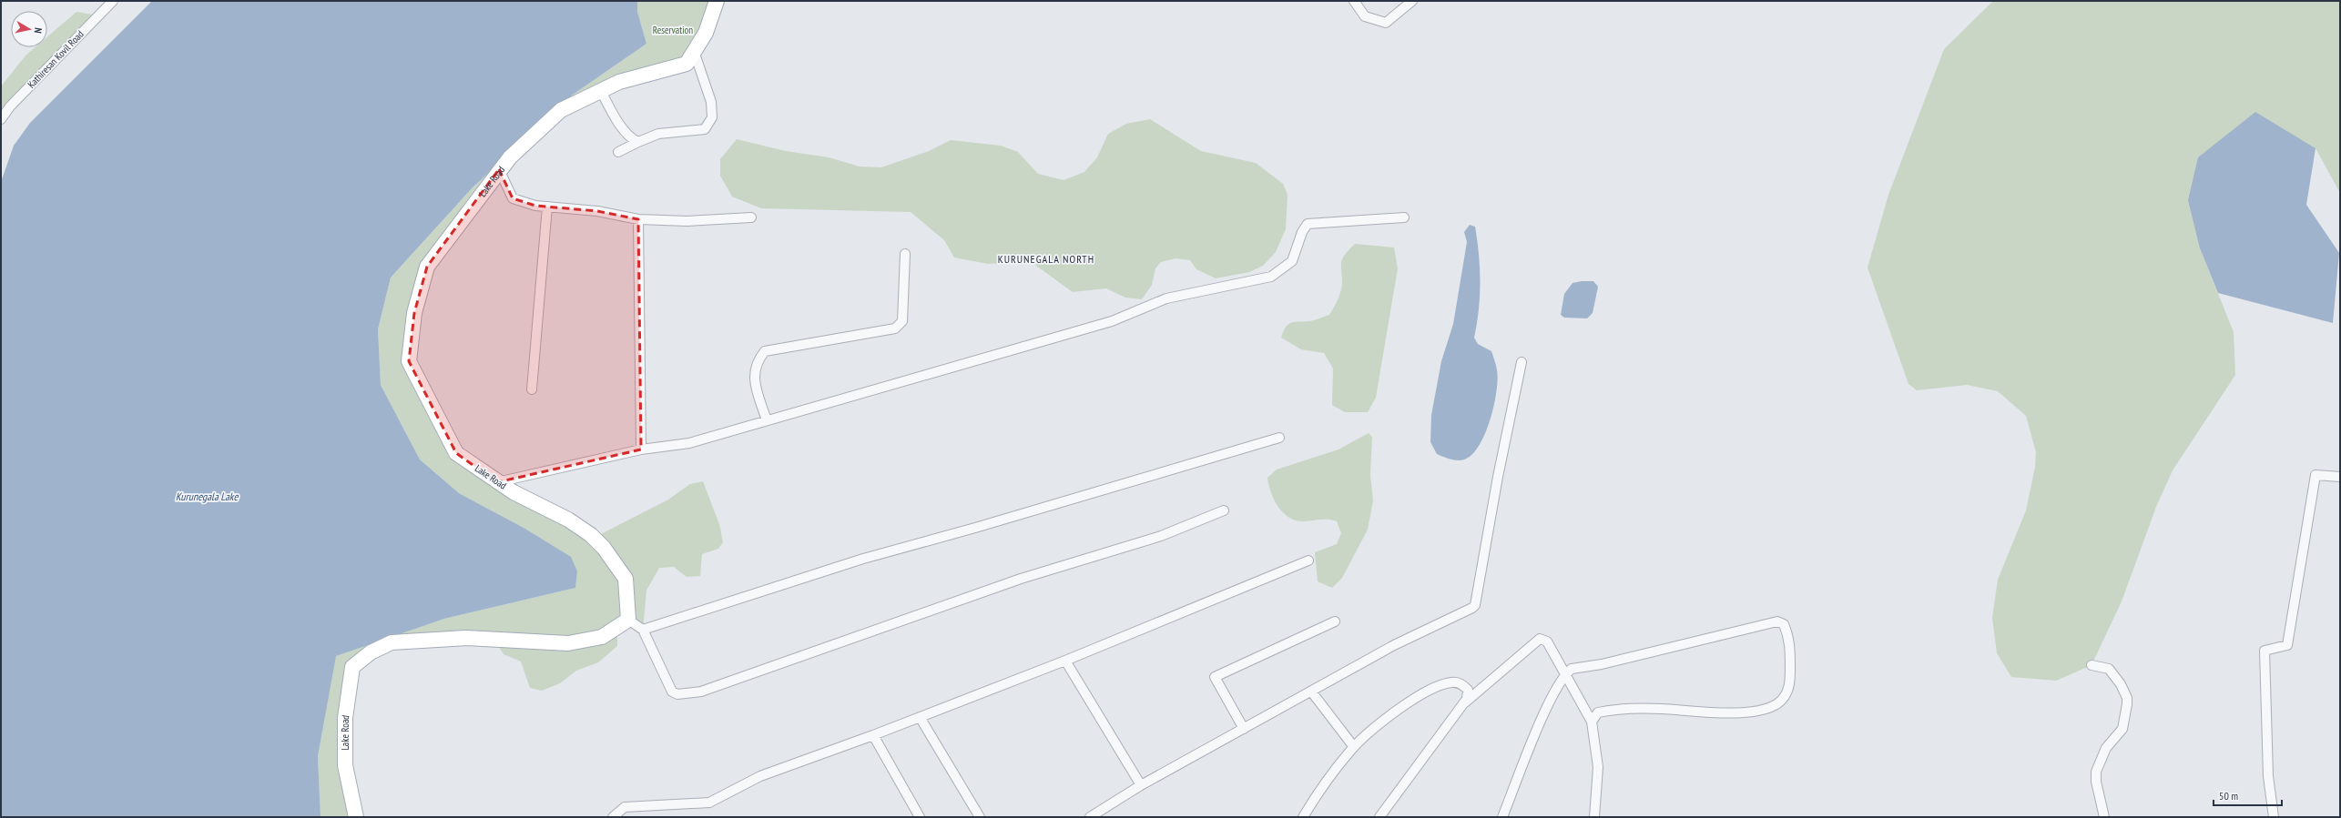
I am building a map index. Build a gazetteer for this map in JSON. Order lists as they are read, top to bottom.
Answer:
{
  "streets": {
    "main road": ["Lake Road"],
    "street": ["Kathiresan Kovil Road"]
  },
  "districts": ["KURUNEGALA NORTH"],
  "water": ["Kurunegala Lake"],
  "parks": ["Reservation"],
  "scale_bar": "50 m",
  "north": "right"
}
